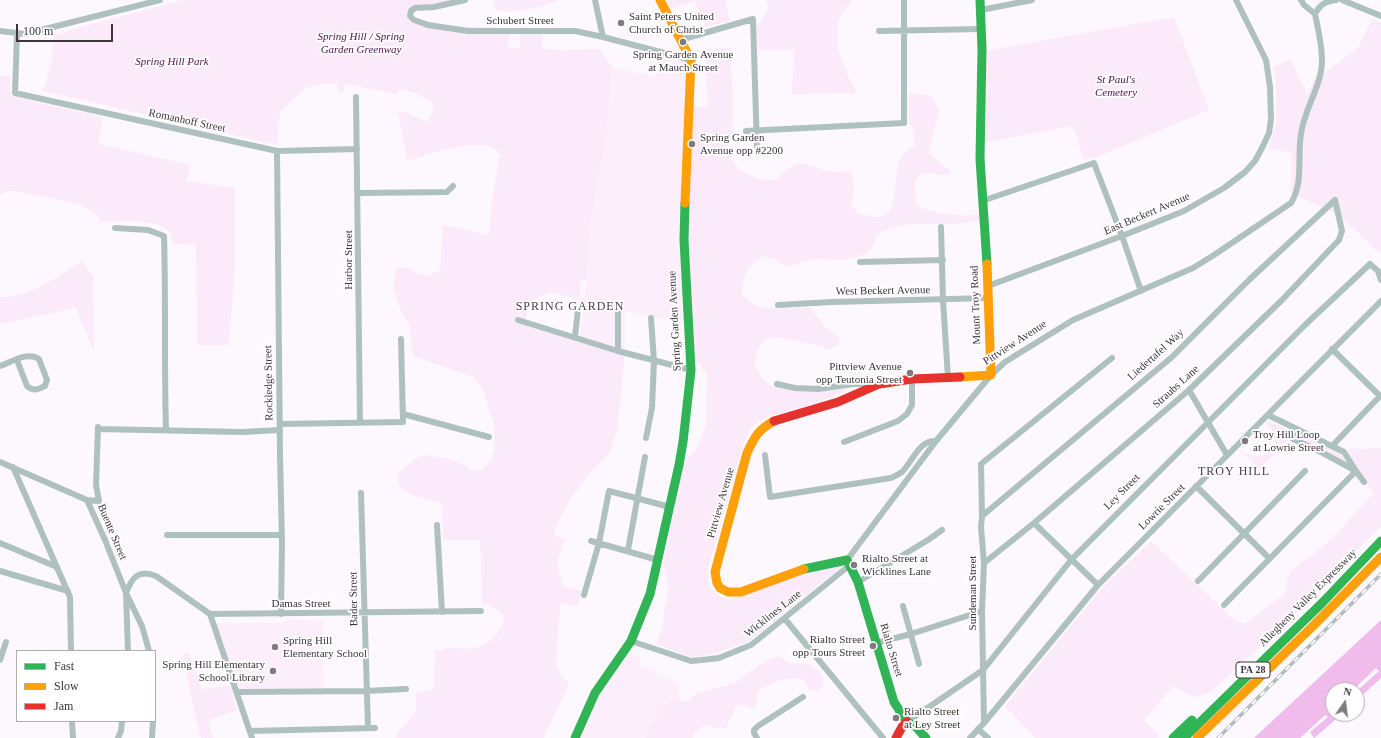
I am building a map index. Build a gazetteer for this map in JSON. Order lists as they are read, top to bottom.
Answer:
{
  "streets": {
    "main road": [
      "Mount Troy Road",
      "Spring Garden Avenue",
      "Pittview Avenue",
      "Ley Street",
      "Allegheny Valley Expressway",
      "Rialto Street",
      "PA 28"
    ],
    "street": [
      "Schubert Street",
      "Romanhoff Street",
      "East Beckert Avenue",
      "Harbor Street",
      "West Beckert Avenue",
      "Liedertafel Way",
      "Rockledge Street",
      "Straubs Lane",
      "Lowrie Street",
      "Buente Street",
      "Sundeman Street",
      "Bader Street",
      "Damas Street",
      "Wicklines Lane"
    ]
  },
  "crossings": [
    ["Schubert Street", "Spring Garden Avenue"],
    ["Romanhoff Street", "Harbor Street"],
    ["Romanhoff Street", "Rockledge Street"],
    ["East Beckert Avenue", "Mount Troy Road"],
    ["West Beckert Avenue", "Mount Troy Road"],
    ["Mount Troy Road", "Pittview Avenue"],
    ["Spring Garden Avenue", "Wicklines Lane"],
    ["Pittview Avenue", "Wicklines Lane"],
    ["Pittview Avenue", "Rialto Street"],
    ["Liedertafel Way", "Straubs Lane"],
    ["Liedertafel Way", "Sundeman Street"],
    ["Rockledge Street", "Damas Street"],
    ["Straubs Lane", "Sundeman Street"],
    ["Ley Street", "Sundeman Street"],
    ["Ley Street", "Rialto Street"],
    ["Lowrie Street", "Sundeman Street"],
    ["Bader Street", "Damas Street"],
    ["Wicklines Lane", "Rialto Street"]
  ],
  "districts": ["SPRING GARDEN", "TROY HILL"],
  "parks": ["Spring Hill / Spring Garden Greenway", "Spring Hill Park", "St Paul's Cemetery"],
  "places": [
    "Saint Peters United Church of Christ",
    "Spring Garden Avenue at Mauch Street",
    "Spring Garden Avenue opp #2200",
    "Pittview Avenue opp Teutonia Street",
    "Troy Hill Loop at Lowrie Street",
    "Rialto Street at Wicklines Lane",
    "Rialto Street opp Tours Street",
    "Spring Hill Elementary School",
    "Spring Hill Elementary School Library",
    "Rialto Street at Ley Street"
  ],
  "legend": ["Fast", "Slow", "Jam"],
  "scale_bar": "100 m",
  "north": "top"
}
